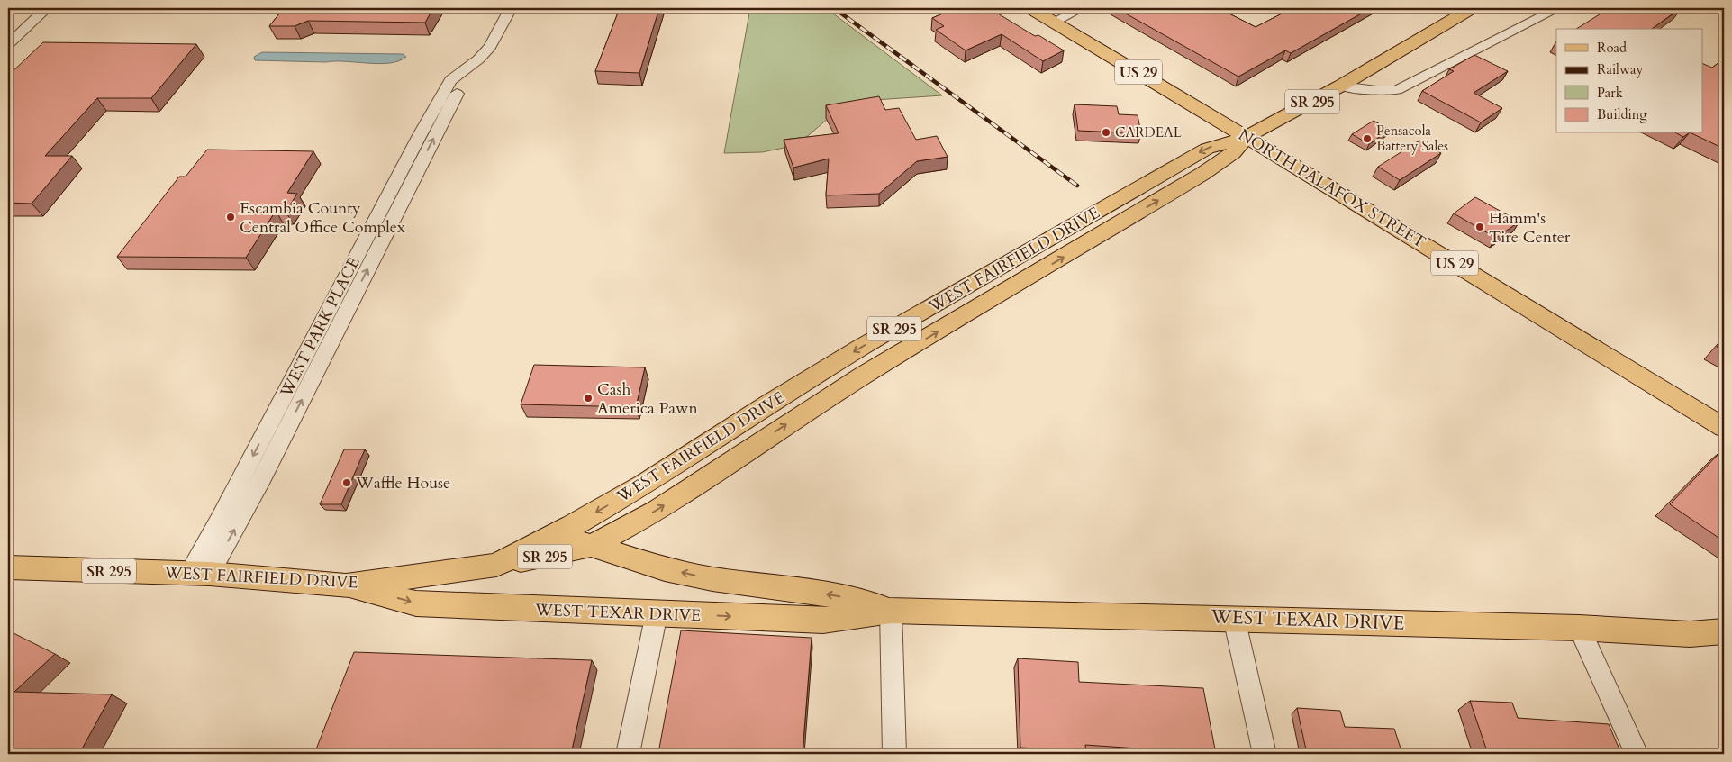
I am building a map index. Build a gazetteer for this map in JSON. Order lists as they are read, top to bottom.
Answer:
{
  "streets": {
    "main road": [
      "US 29",
      "SR 295",
      "NORTH PALAFOX STREET",
      "WEST FAIRFIELD DRIVE",
      "WEST TEXAR DRIVE"
    ],
    "street": ["WEST PARK PLACE"]
  },
  "crossings": [
    ["SR 295", "NORTH PALAFOX STREET"],
    ["SR 295", "WEST FAIRFIELD DRIVE"],
    ["SR 295", "WEST TEXAR DRIVE"],
    ["NORTH PALAFOX STREET", "WEST FAIRFIELD DRIVE"],
    ["WEST FAIRFIELD DRIVE", "WEST PARK PLACE"],
    ["WEST FAIRFIELD DRIVE", "WEST TEXAR DRIVE"]
  ],
  "places": [
    "CARDEAL",
    "Pensacola Battery Sales",
    "Escambia County Central Office Complex",
    "Hamm's Tire Center",
    "Cash America Pawn",
    "Waffle House"
  ],
  "legend": [
    "Road",
    "Railway",
    "Park",
    "Building"
  ]
}
